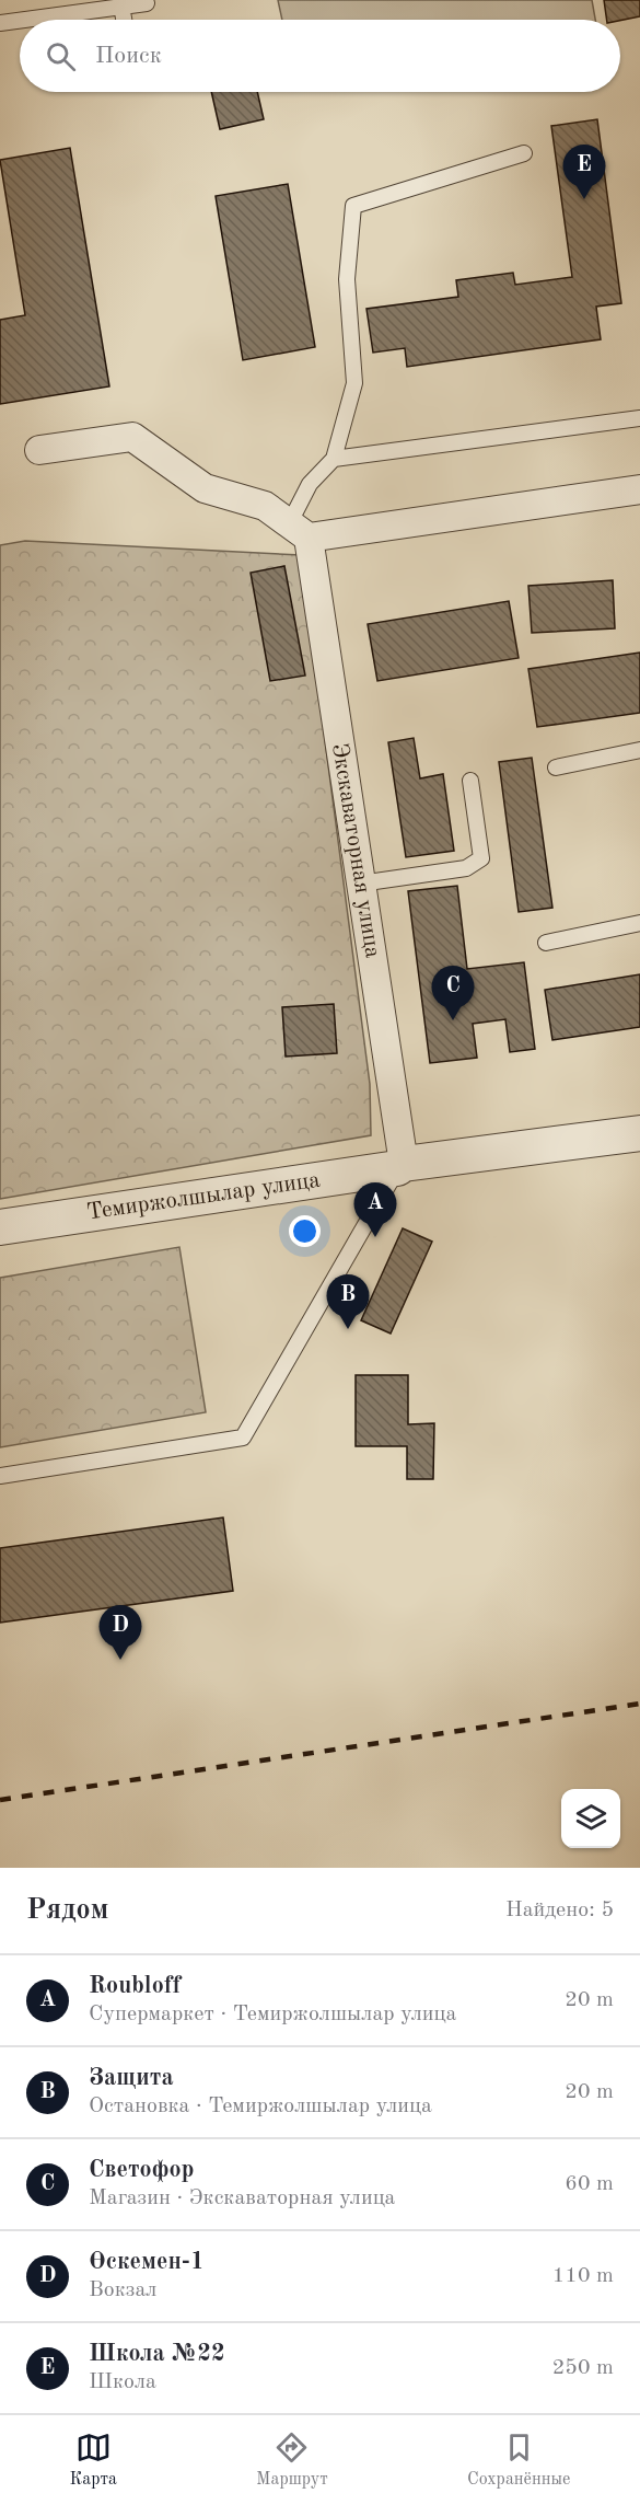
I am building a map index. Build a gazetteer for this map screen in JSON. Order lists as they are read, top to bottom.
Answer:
{
  "streets": {
    "street": ["Экскаваторная улица", "Темиржолшылар улица"]
  },
  "crossings": [
    ["Экскаваторная улица", "Темиржолшылар улица"]
  ],
  "page": {
    "search": "Поиск",
    "pins": [
      "E",
      "C",
      "A",
      "B",
      "D"
    ],
    "heading": ["Рядом", "Найдено: 5"],
    "list": [
      {
        "mark": "A",
        "name": "Roubloff",
        "note": "Супермаркет · Темиржолшылар улица",
        "value": "20 m"
      },
      {
        "mark": "B",
        "name": "Защита",
        "note": "Остановка · Темиржолшылар улица",
        "value": "20 m"
      },
      {
        "mark": "C",
        "name": "Светофор",
        "note": "Магазин · Экскаваторная улица",
        "value": "60 m"
      },
      {
        "mark": "D",
        "name": "Өскемен-1",
        "note": "Вокзал",
        "value": "110 m"
      },
      {
        "mark": "E",
        "name": "Школа №22",
        "note": "Школа",
        "value": "250 m"
      }
    ],
    "nav": ["Карта", "Маршрут", "Сохранённые"]
  }
}
